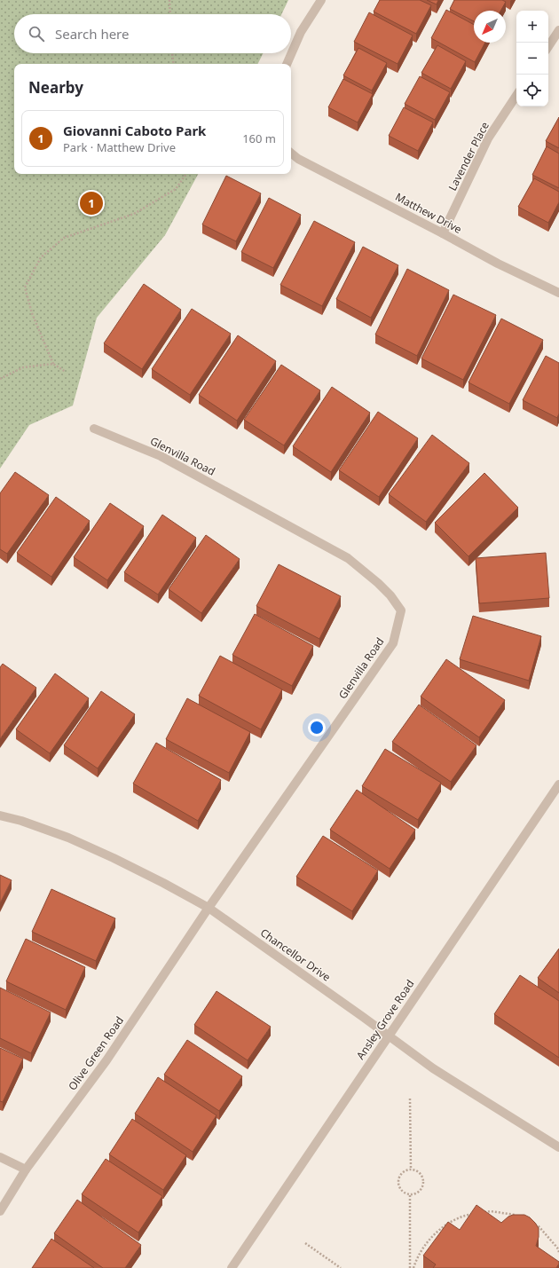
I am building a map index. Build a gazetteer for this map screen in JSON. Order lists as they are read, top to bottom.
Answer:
{
  "streets": {
    "street": [
      "Lavender Place",
      "Matthew Drive",
      "Glenvilla Road",
      "Chancellor Drive",
      "Ansley Grove Road",
      "Olive Green Road"
    ]
  },
  "crossings": [
    ["Lavender Place", "Matthew Drive"],
    ["Glenvilla Road", "Chancellor Drive"],
    ["Glenvilla Road", "Olive Green Road"],
    ["Chancellor Drive", "Ansley Grove Road"],
    ["Chancellor Drive", "Olive Green Road"]
  ],
  "north": "bottom left",
  "page": {
    "map_buttons": ["+", "−"],
    "search": "Search here",
    "heading": "Nearby",
    "list": [
      {
        "mark": "1",
        "name": "Giovanni Caboto Park",
        "note": "Park · Matthew Drive",
        "value": "160 m"
      }
    ],
    "pins": "1"
  }
}
